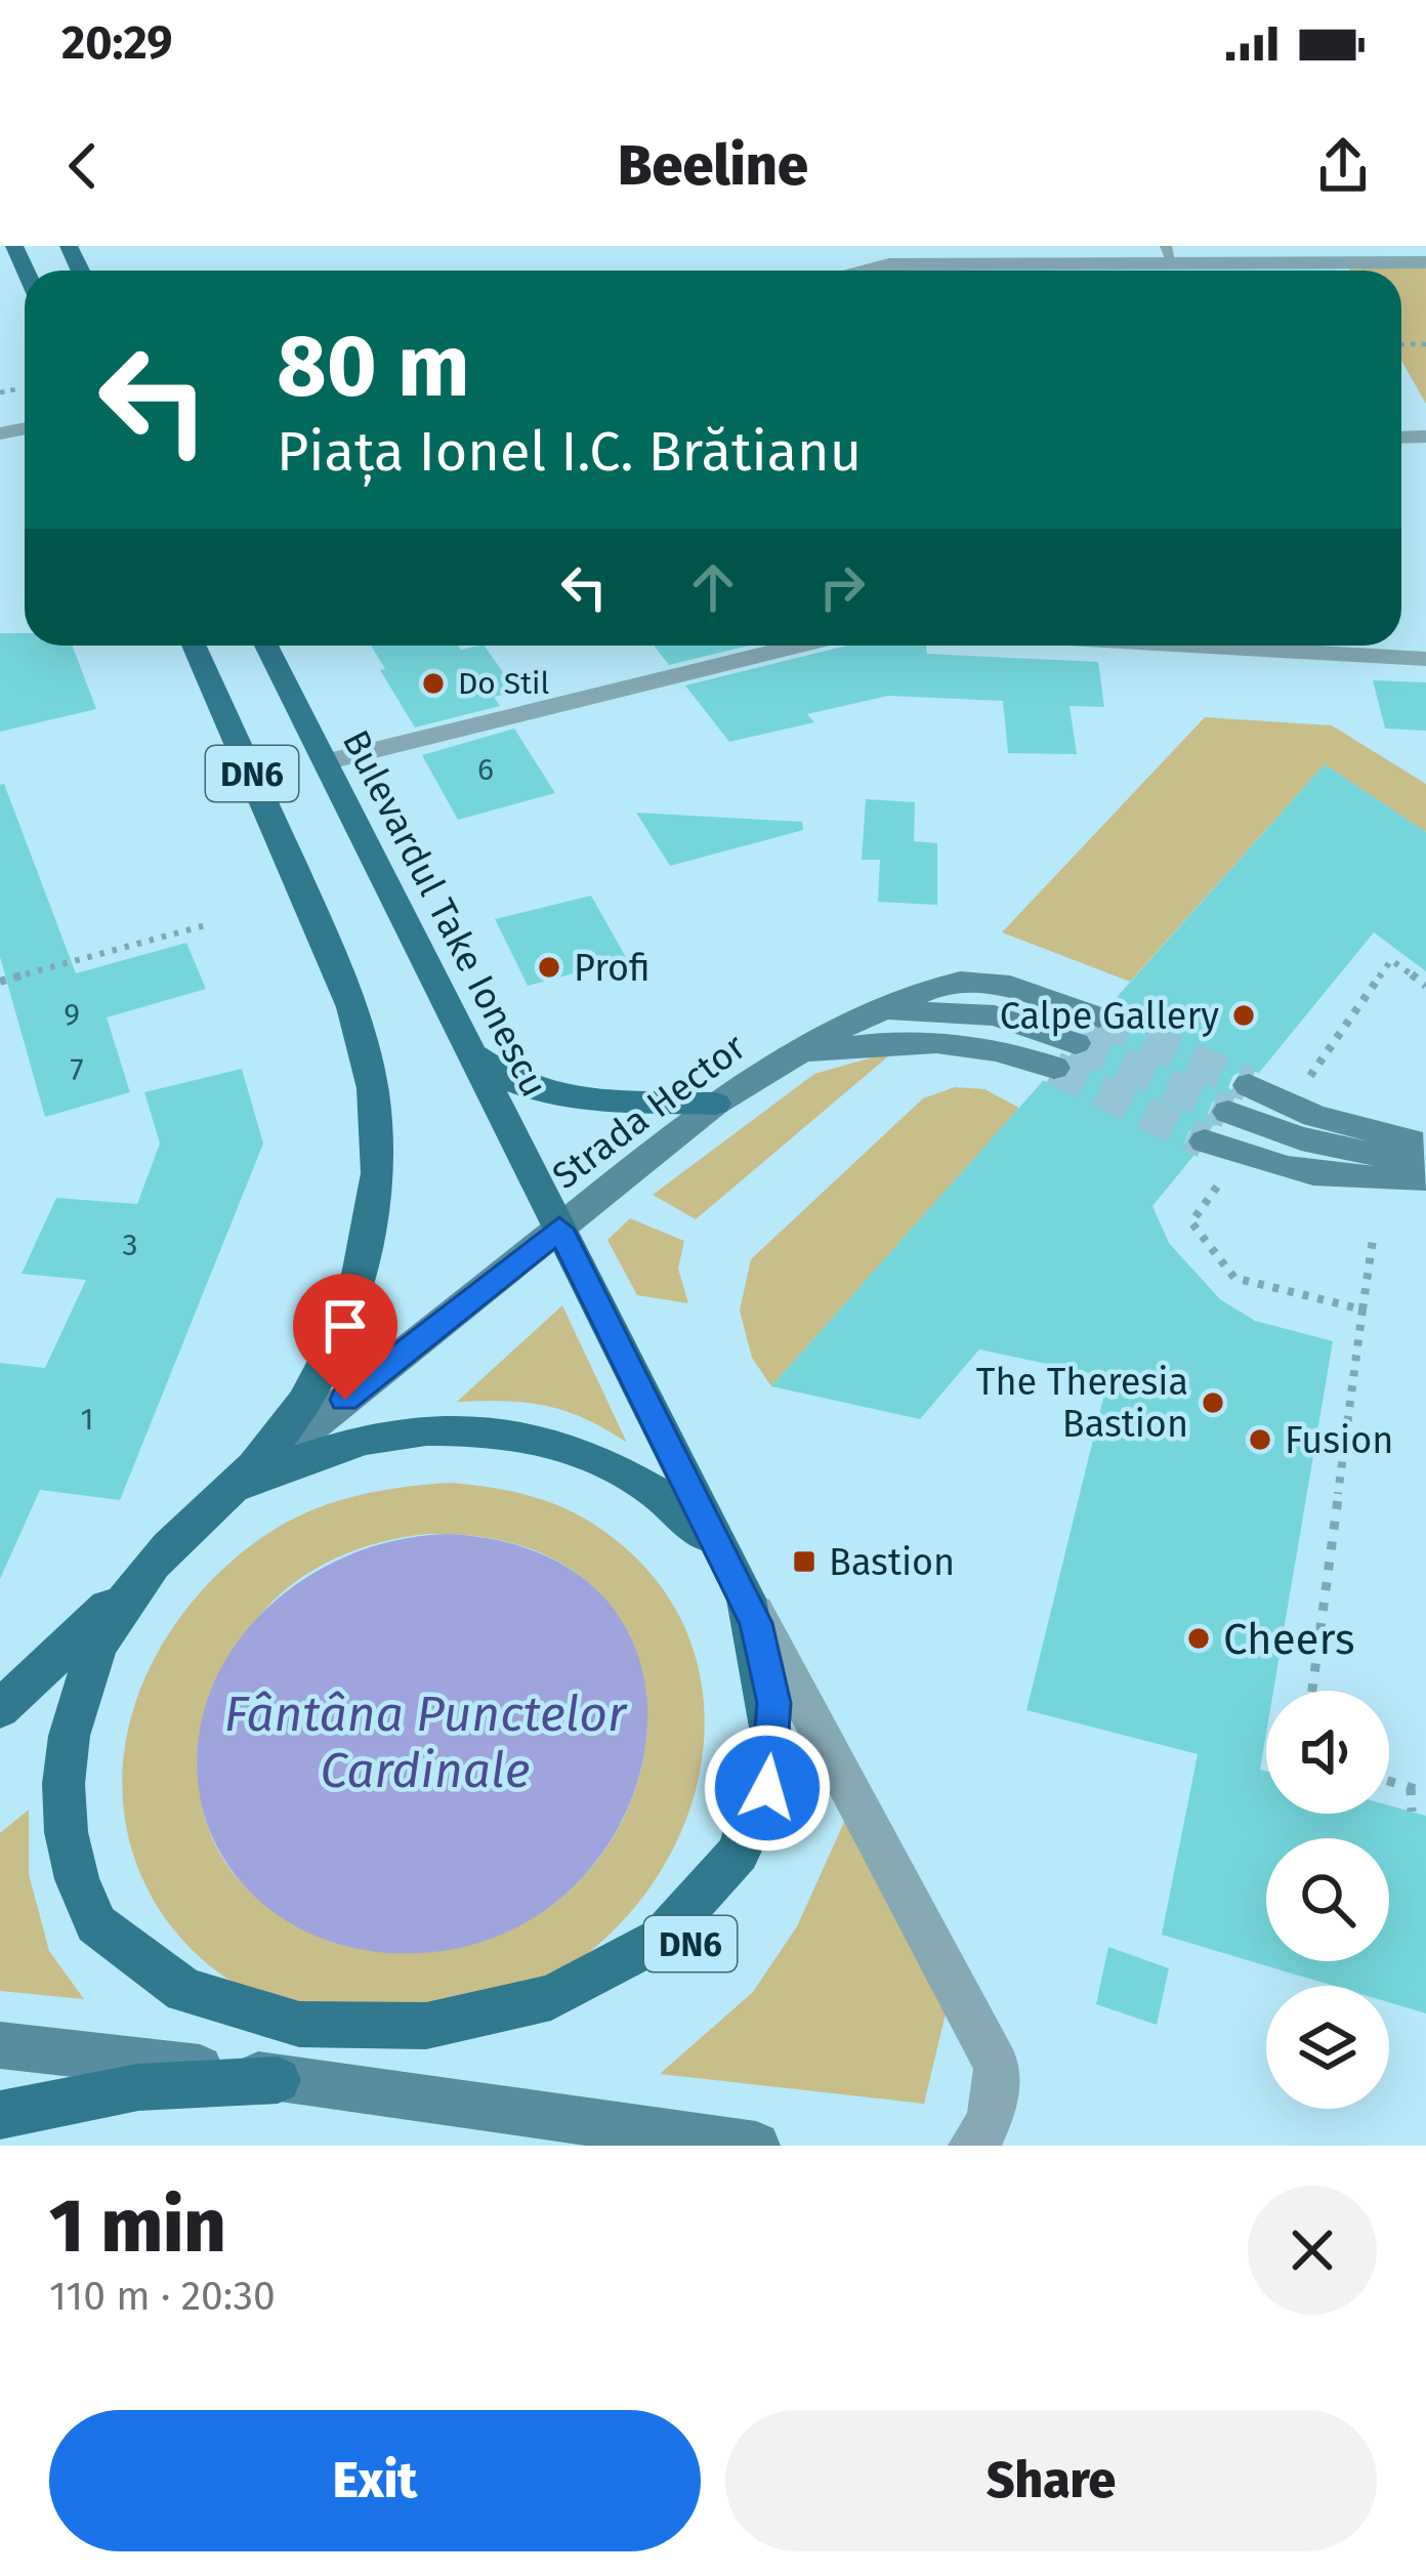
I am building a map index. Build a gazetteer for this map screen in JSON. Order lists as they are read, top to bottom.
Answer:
{
  "streets": {
    "main road": ["DN6", "Bulevardul Take Ionescu", "Strada Hector"]
  },
  "crossings": [
    ["DN6", "Bulevardul Take Ionescu"],
    ["DN6", "Strada Hector"],
    ["Bulevardul Take Ionescu", "Strada Hector"]
  ],
  "water": ["Fântâna Punctelor Cardinale"],
  "places": {
    "other": [
      "Do Stil",
      "Profi",
      "Calpe Gallery",
      "The Theresia Bastion",
      "Fusion",
      "Cheers"
    ],
    "transit": ["Bastion"]
  },
  "house_numbers": [
    "6",
    "9",
    "7",
    "3",
    "1"
  ],
  "page": {
    "status": "20:29",
    "header": "Beeline",
    "turn": ["80 m", "Piața Ionel I.C. Brătianu"],
    "heading": ["1 min", "110 m · 20:30"],
    "buttons": ["Exit", "Share"]
  }
}
